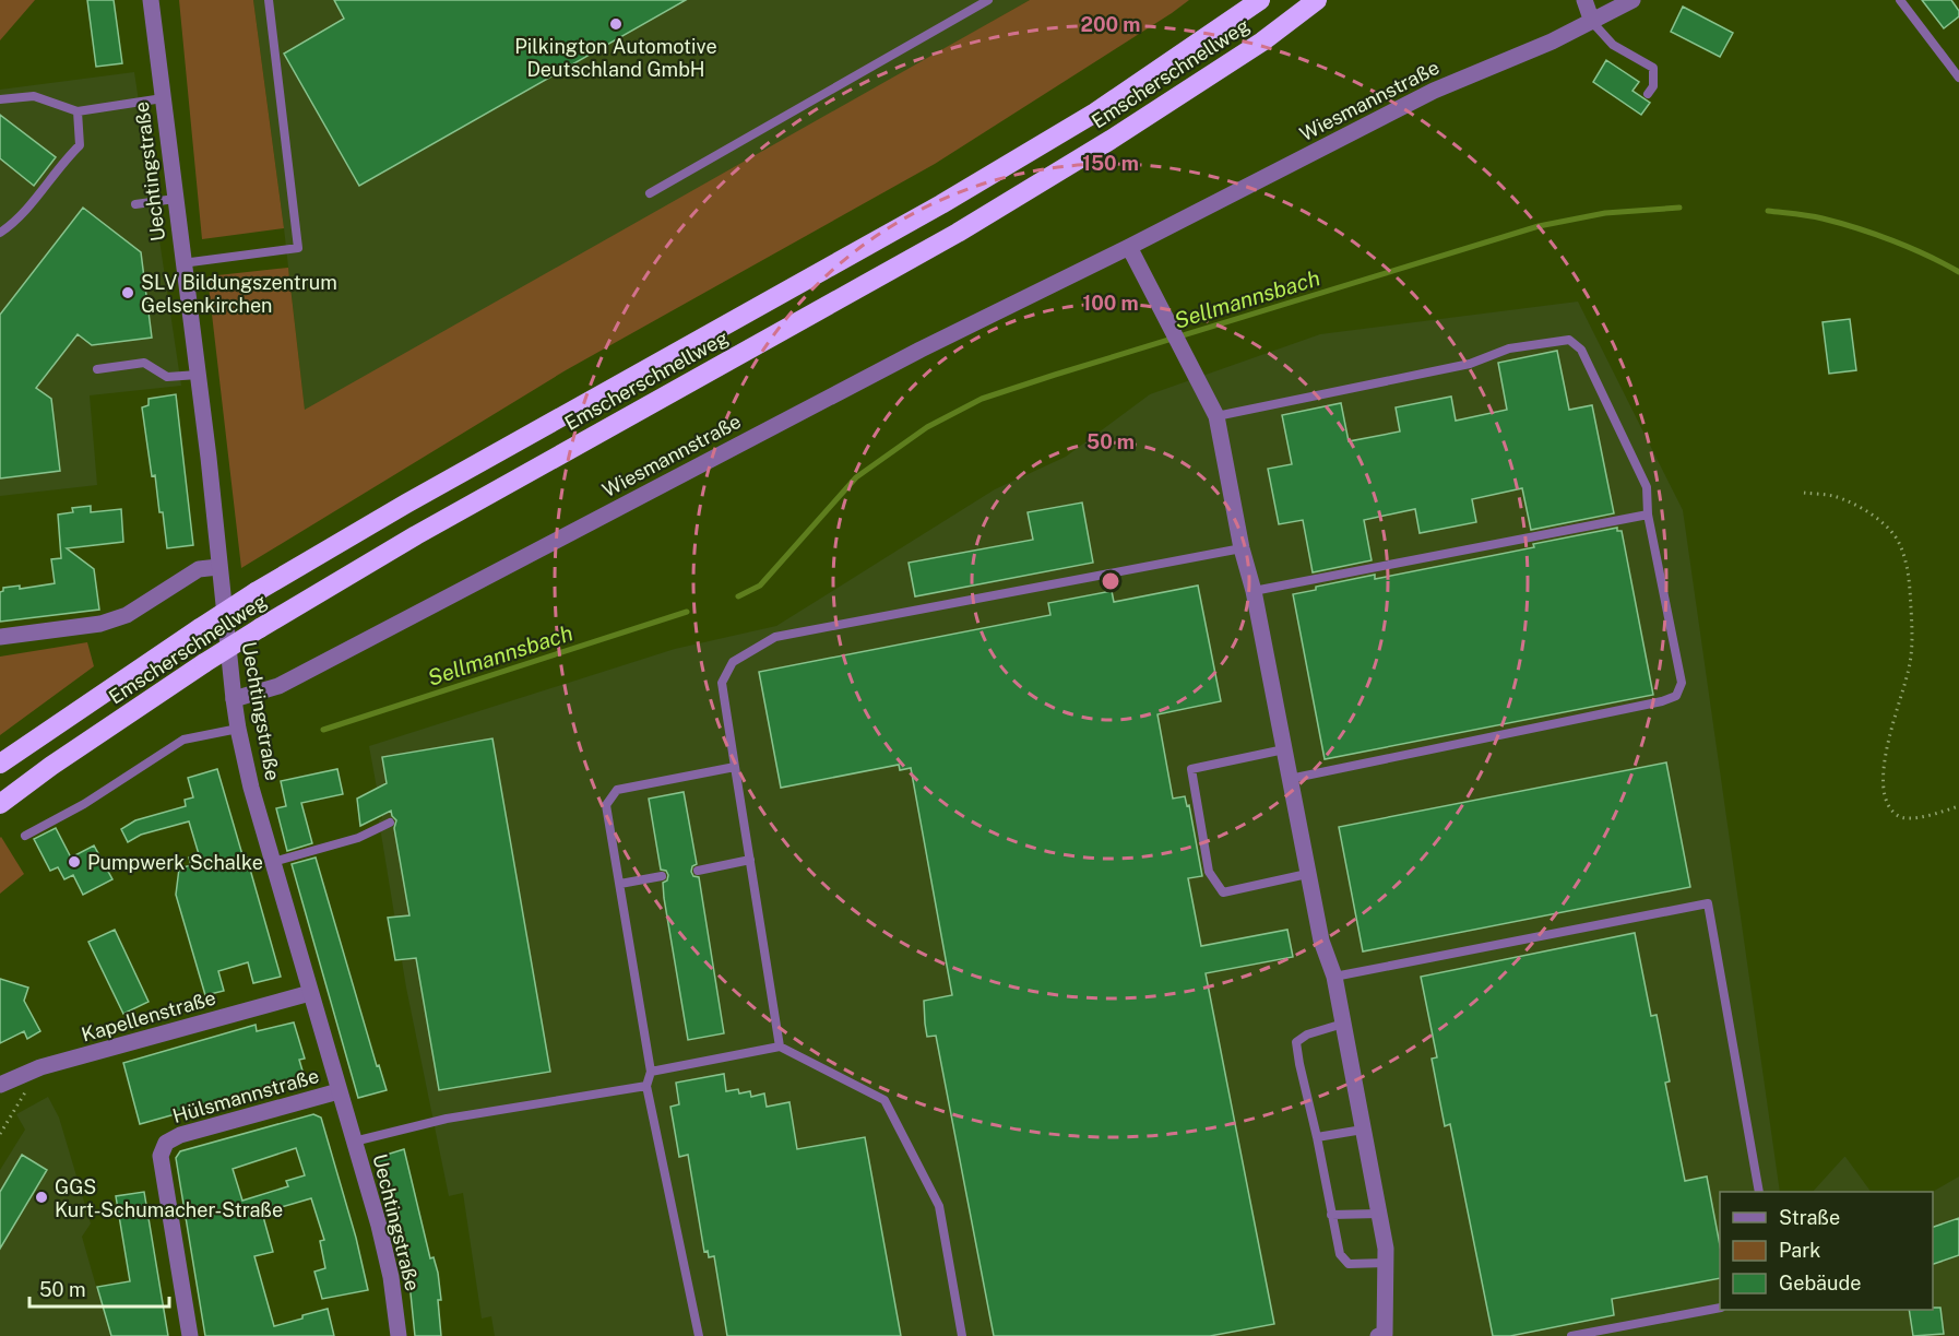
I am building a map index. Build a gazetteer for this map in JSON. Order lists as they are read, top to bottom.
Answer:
{
  "streets": {
    "highway": ["Emscherschnellweg"],
    "street": [
      "Wiesmannstraße",
      "Uechtingstraße",
      "Kapellenstraße",
      "Hülsmannstraße"
    ]
  },
  "crossings": [
    ["Wiesmannstraße", "Uechtingstraße"],
    ["Uechtingstraße", "Kapellenstraße"],
    ["Uechtingstraße", "Hülsmannstraße"]
  ],
  "water": ["Sellmannsbach"],
  "places": [
    "Pilkington Automotive Deutschland GmbH",
    "SLV Bildungszentrum Gelsenkirchen",
    "Pumpwerk Schalke",
    "GGS Kurt-Schumacher-Straße"
  ],
  "legend": ["Straße", "Park", "Gebäude"],
  "scale_bar": "50 m",
  "rings": [
    "200 m",
    "150 m",
    "100 m",
    "50 m"
  ]
}
